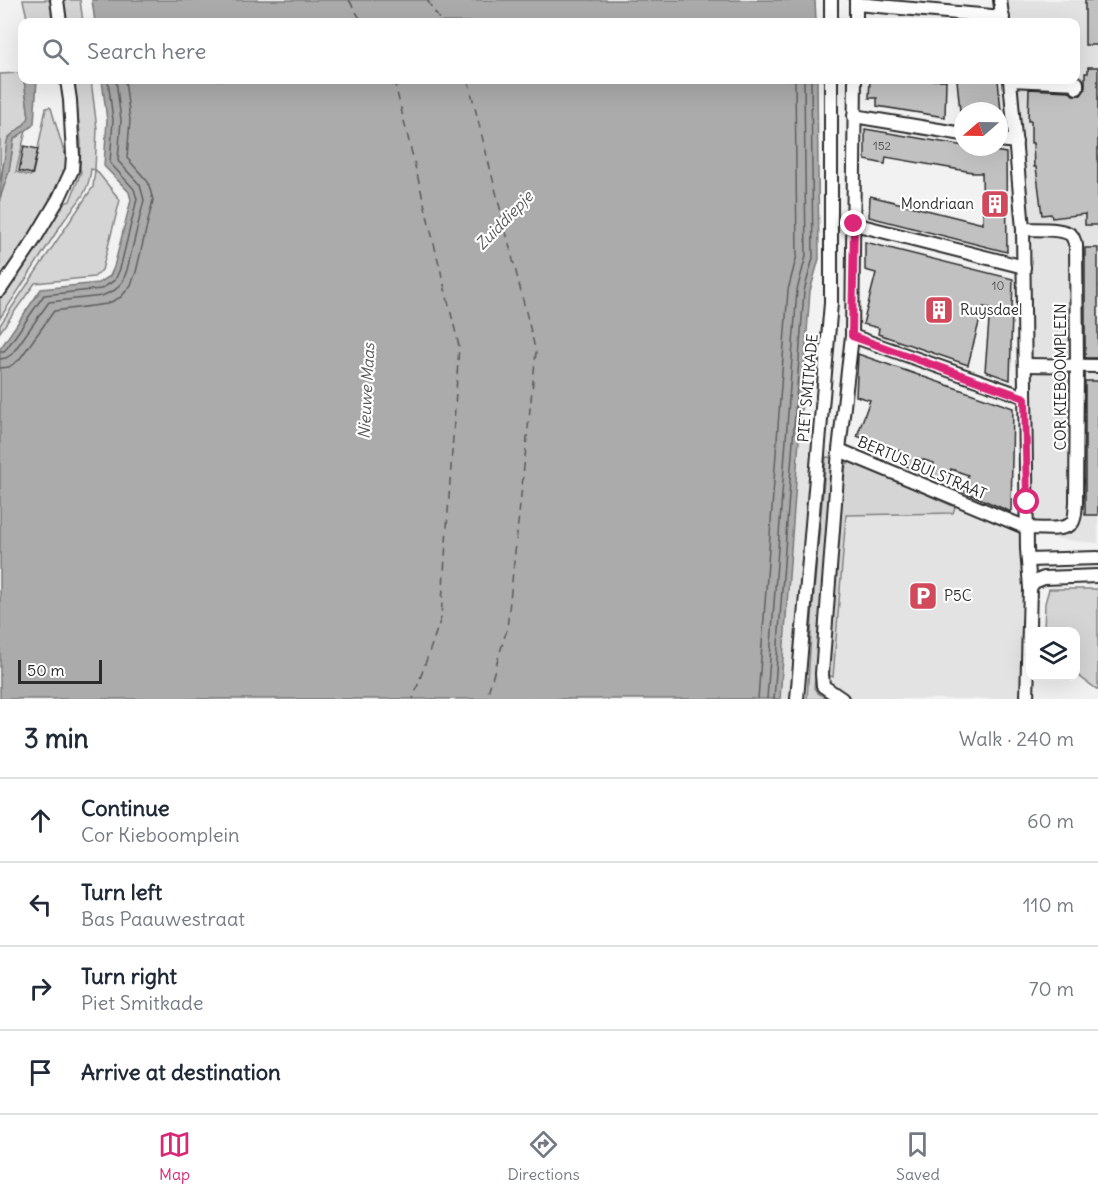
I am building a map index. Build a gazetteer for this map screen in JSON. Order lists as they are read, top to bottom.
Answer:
{
  "streets": {
    "street": ["COR KIEBOOMPLEIN", "PIET SMITKADE", "BERTUS BULSTRAAT"]
  },
  "crossings": [
    ["COR KIEBOOMPLEIN", "BERTUS BULSTRAAT"]
  ],
  "water": ["Zuiddiepje", "Nieuwe Maas"],
  "places": {
    "building": ["Mondriaan", "Ruysdael"],
    "parking": ["P5C"]
  },
  "house_numbers": ["152", "10"],
  "scale_bar": "50 m",
  "north": "left",
  "page": {
    "search": "Search here",
    "scale": "50 m",
    "heading": ["3 min", "Walk · 240 m"],
    "list": [
      ["Continue", "Cor Kieboomplein", "60 m"],
      ["Turn left", "Bas Paauwestraat", "110 m"],
      ["Turn right", "Piet Smitkade", "70 m"],
      "Arrive at destination"
    ],
    "nav": ["Map", "Directions", "Saved"]
  }
}
